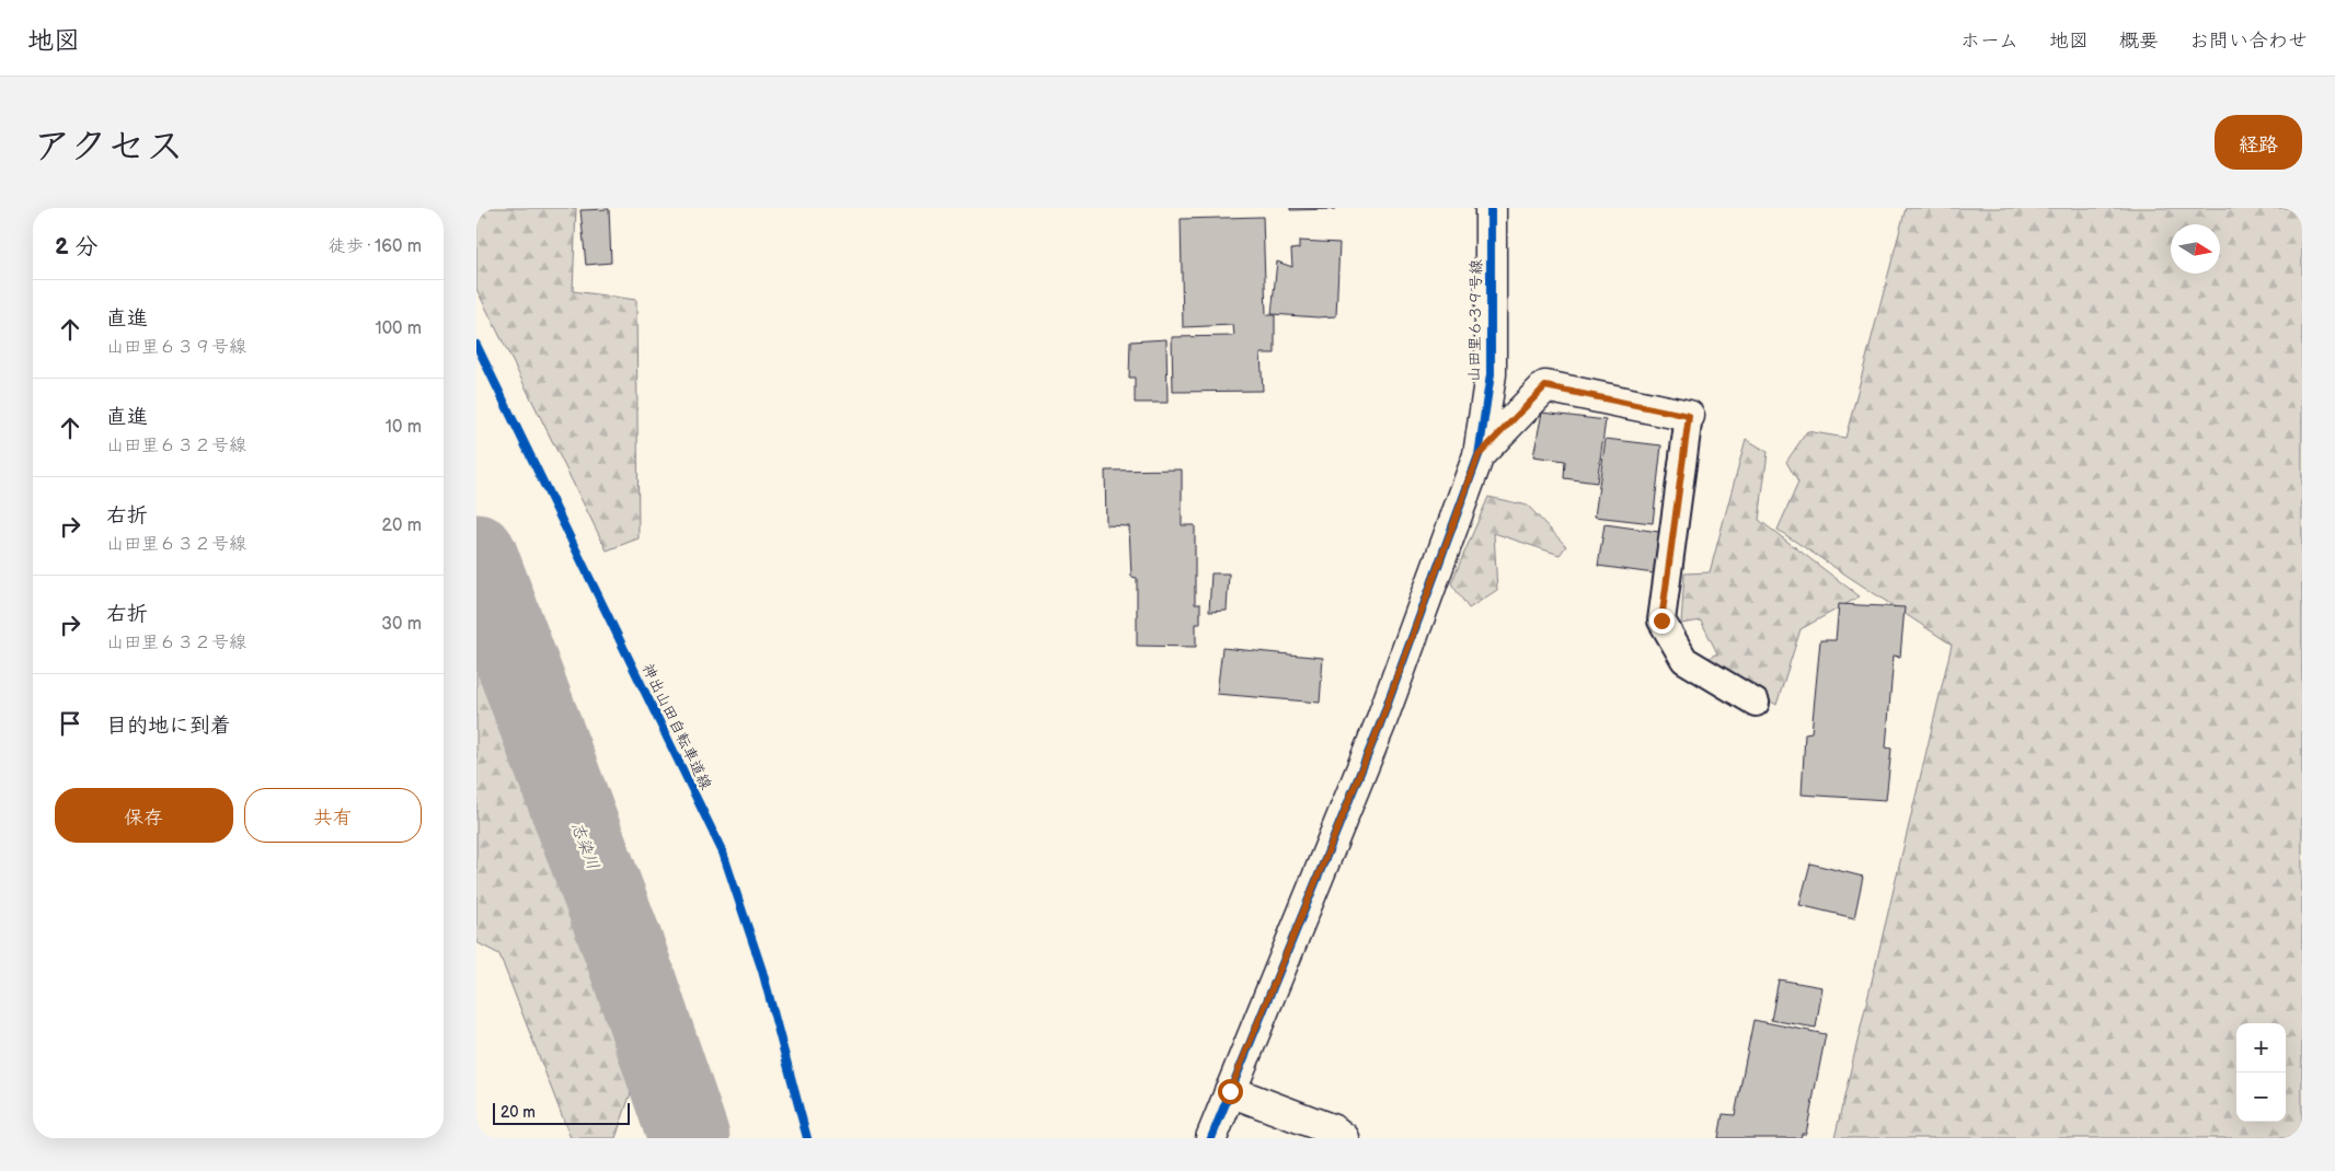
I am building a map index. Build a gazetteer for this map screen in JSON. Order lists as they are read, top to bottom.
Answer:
{
  "streets": {
    "street": ["山田里６３９号線"],
    "cycle path": ["神出山田自転車道線"]
  },
  "water": ["志染川"],
  "scale_bar": "20 m",
  "north": "right",
  "page": {
    "header": "地図",
    "nav": [
      "ホーム",
      "地図",
      "概要",
      "お問い合わせ"
    ],
    "title": "アクセス",
    "buttons": [
      "経路",
      ["保存", "共有"]
    ],
    "heading": ["2 分", "徒歩 · 160 m"],
    "list": [
      ["直進", "山田里６３９号線", "100 m"],
      ["直進", "山田里６３２号線", "10 m"],
      ["右折", "山田里６３２号線", "20 m"],
      ["右折", "山田里６３２号線", "30 m"],
      "目的地に到着"
    ],
    "map_buttons": ["+", "−"],
    "scale": "20 m"
  }
}
